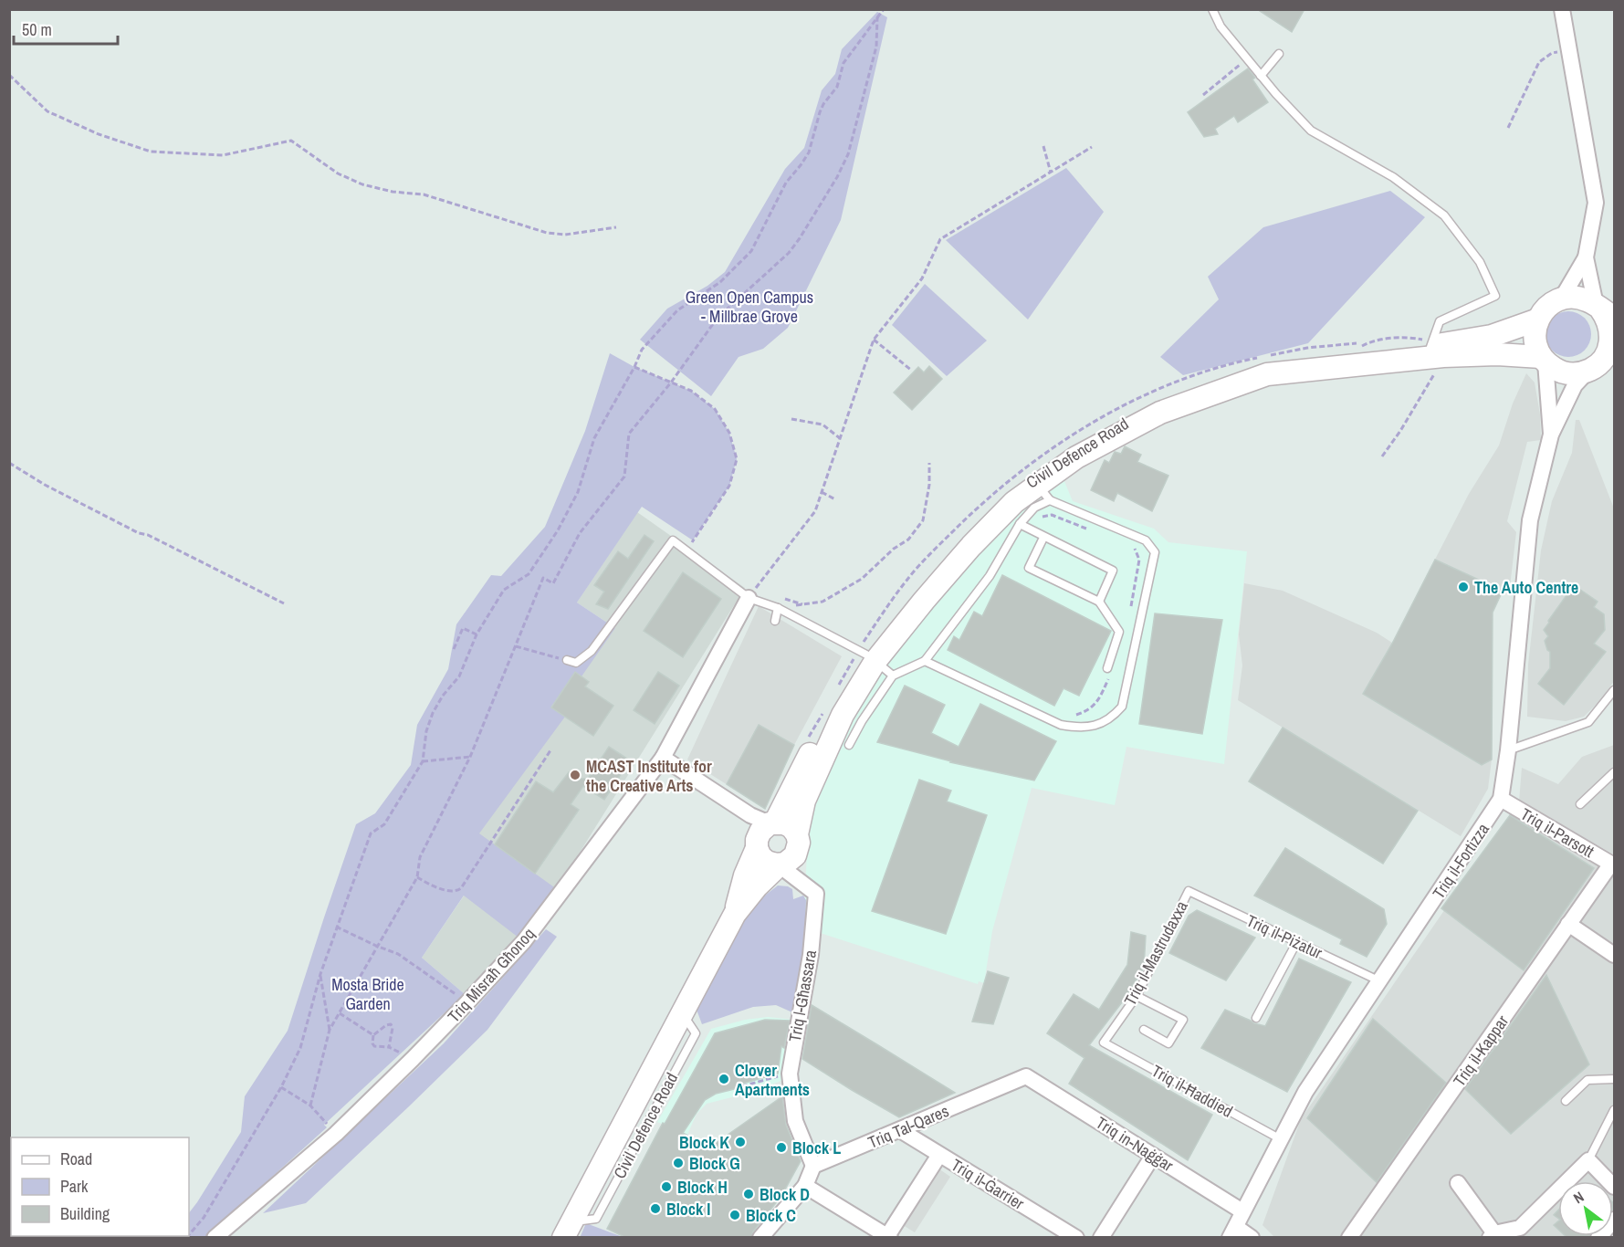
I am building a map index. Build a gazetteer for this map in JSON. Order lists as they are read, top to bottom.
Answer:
{
  "streets": {
    "main road": ["Civil Defence Road"],
    "street": [
      "Triq il-Parsott",
      "Triq il-Fortizza",
      "Triq Misraħ Għonoq",
      "Triq l-Għassara",
      "Triq il-Kappar",
      "Triq Tal-Qares",
      "Triq in-Naġġar",
      "Triq il-Ġarrier"
    ],
    "lane": ["Triq il-Piżatur", "Triq il-Mastrudaxxa", "Triq il-Ħaddied"]
  },
  "crossings": [
    ["Civil Defence Road", "Triq il-Fortizza"],
    ["Civil Defence Road", "Triq l-Għassara"],
    ["Triq il-Parsott", "Triq il-Fortizza"],
    ["Triq il-Parsott", "Triq il-Kappar"],
    ["Triq il-Fortizza", "Triq il-Piżatur"],
    ["Triq il-Fortizza", "Triq il-Ħaddied"],
    ["Triq il-Fortizza", "Triq in-Naġġar"],
    ["Triq il-Piżatur", "Triq il-Mastrudaxxa"],
    ["Triq il-Mastrudaxxa", "Triq il-Ħaddied"],
    ["Triq l-Għassara", "Triq Tal-Qares"],
    ["Triq Tal-Qares", "Triq in-Naġġar"],
    ["Triq Tal-Qares", "Triq il-Ġarrier"]
  ],
  "parks": ["Green Open Campus - Millbrae Grove", "Mosta Bride Garden"],
  "places": [
    "The Auto Centre",
    "MCAST Institute for the Creative Arts",
    "Clover Apartments",
    "Block K",
    "Block L",
    "Block G",
    "Block H",
    "Block D",
    "Block I",
    "Block C"
  ],
  "legend": ["Road", "Park", "Building"],
  "scale_bar": "50 m",
  "north": "top left"
}
